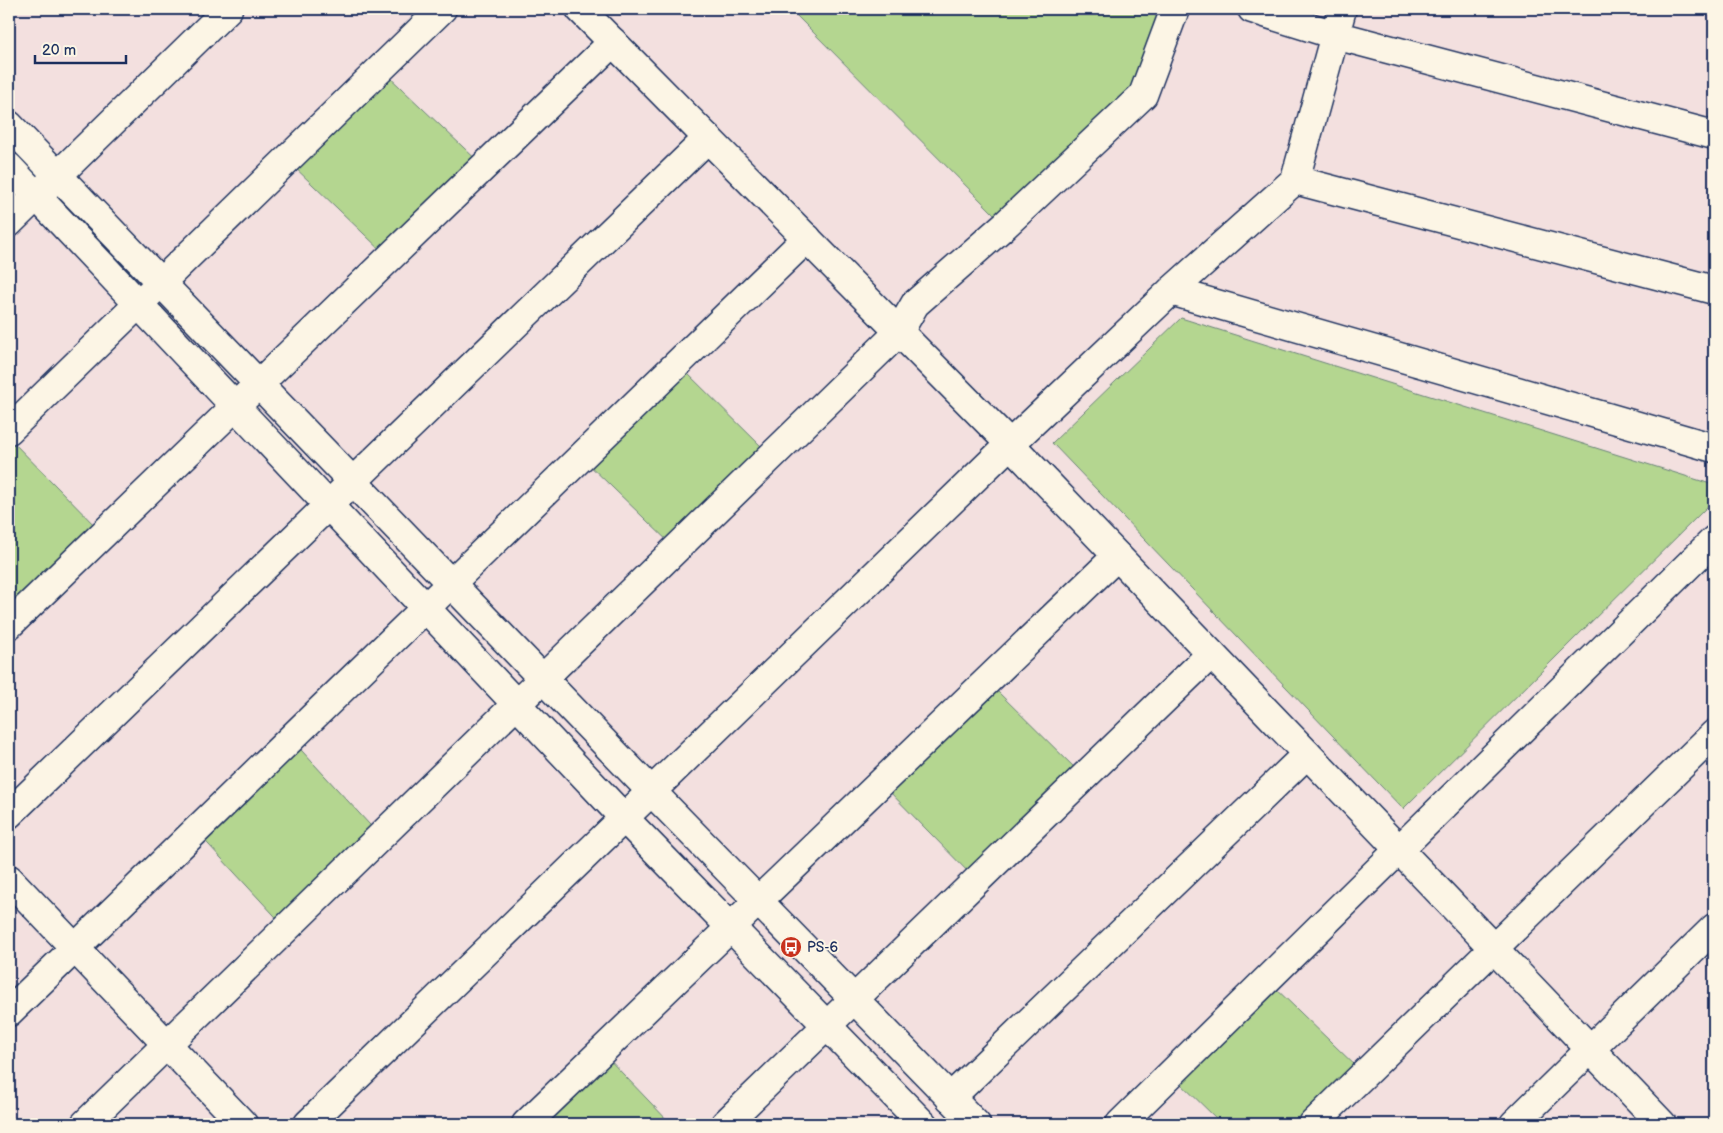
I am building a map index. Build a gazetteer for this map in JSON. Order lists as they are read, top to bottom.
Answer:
{
  "places": {
    "bus stop": ["PS-6"]
  },
  "scale_bar": "20 m"
}
